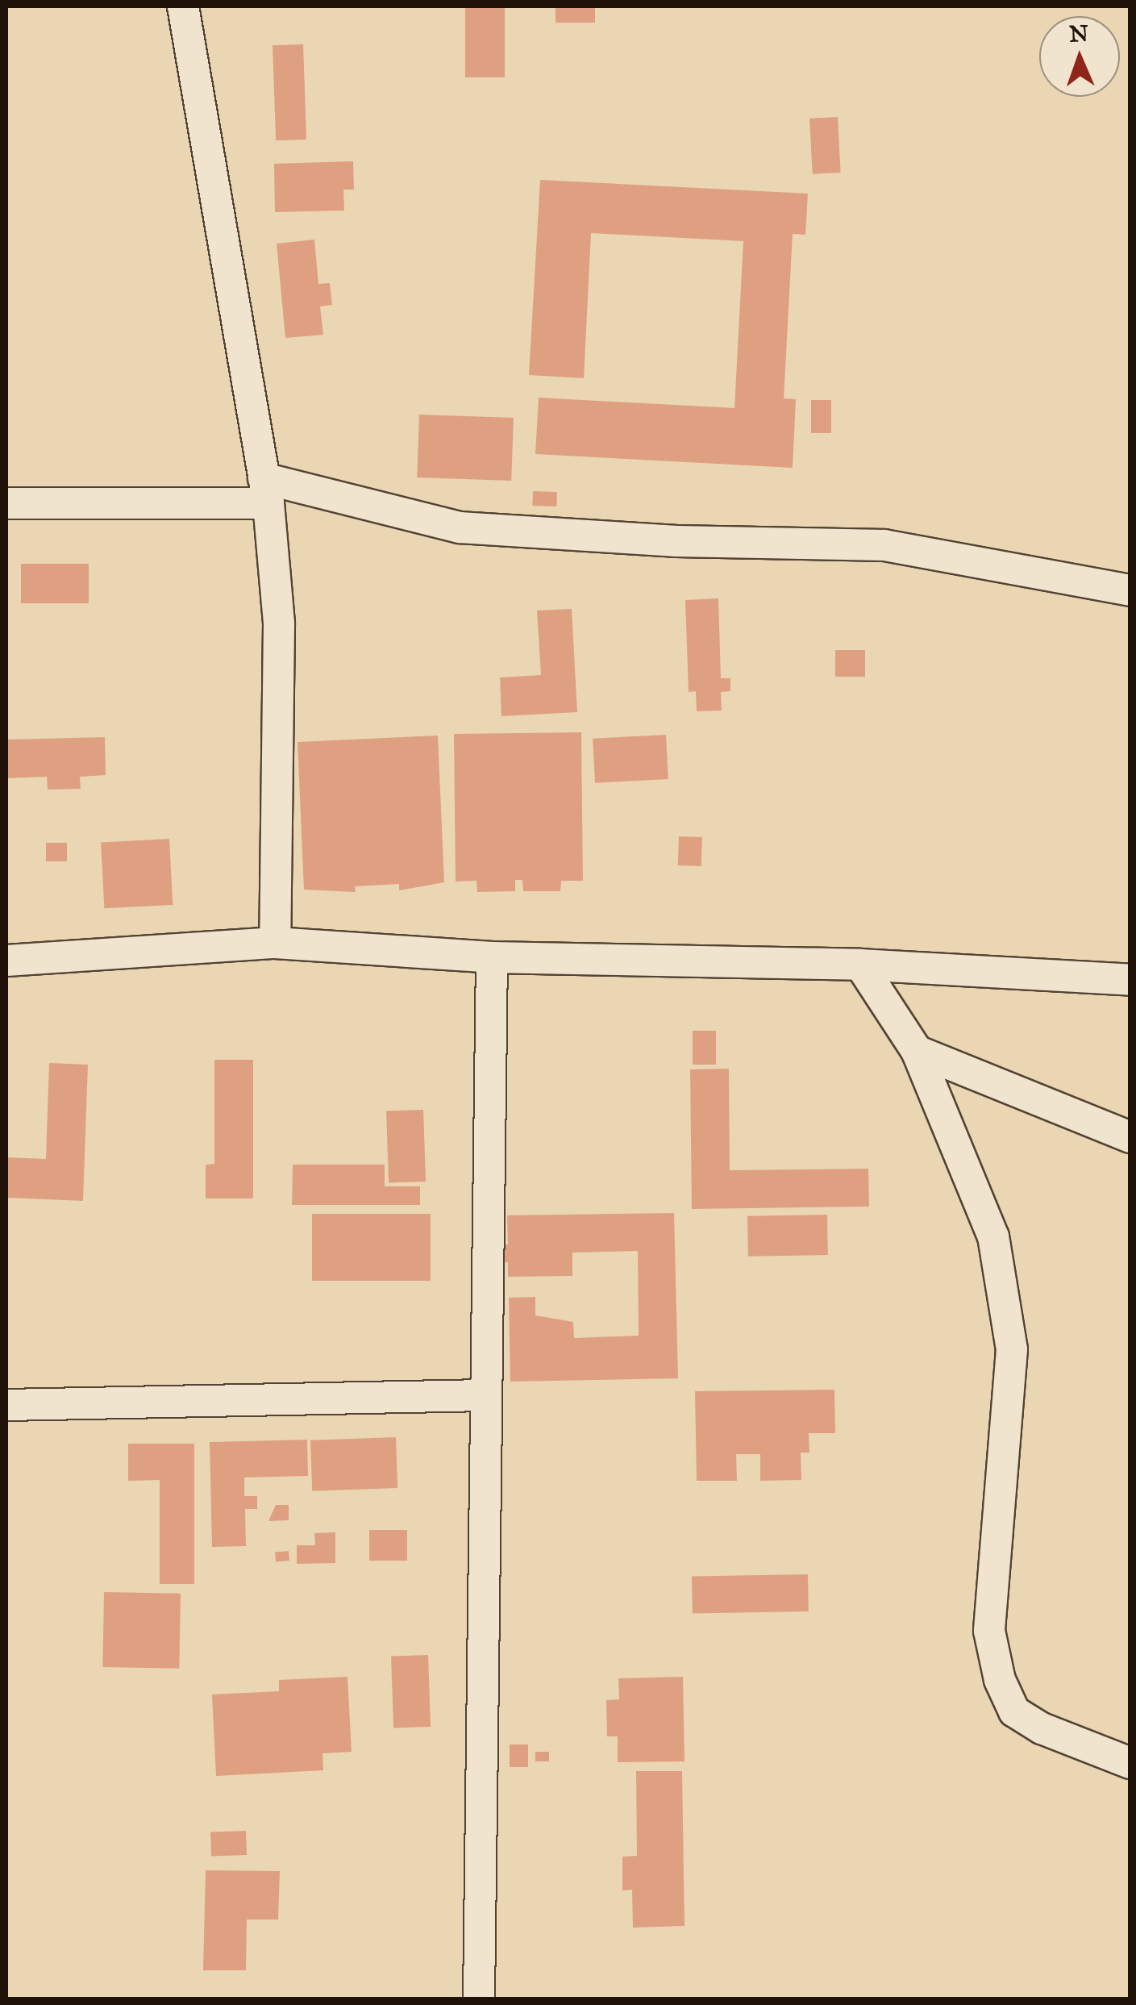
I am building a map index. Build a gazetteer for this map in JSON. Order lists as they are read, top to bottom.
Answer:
{
  "north": "top"
}
